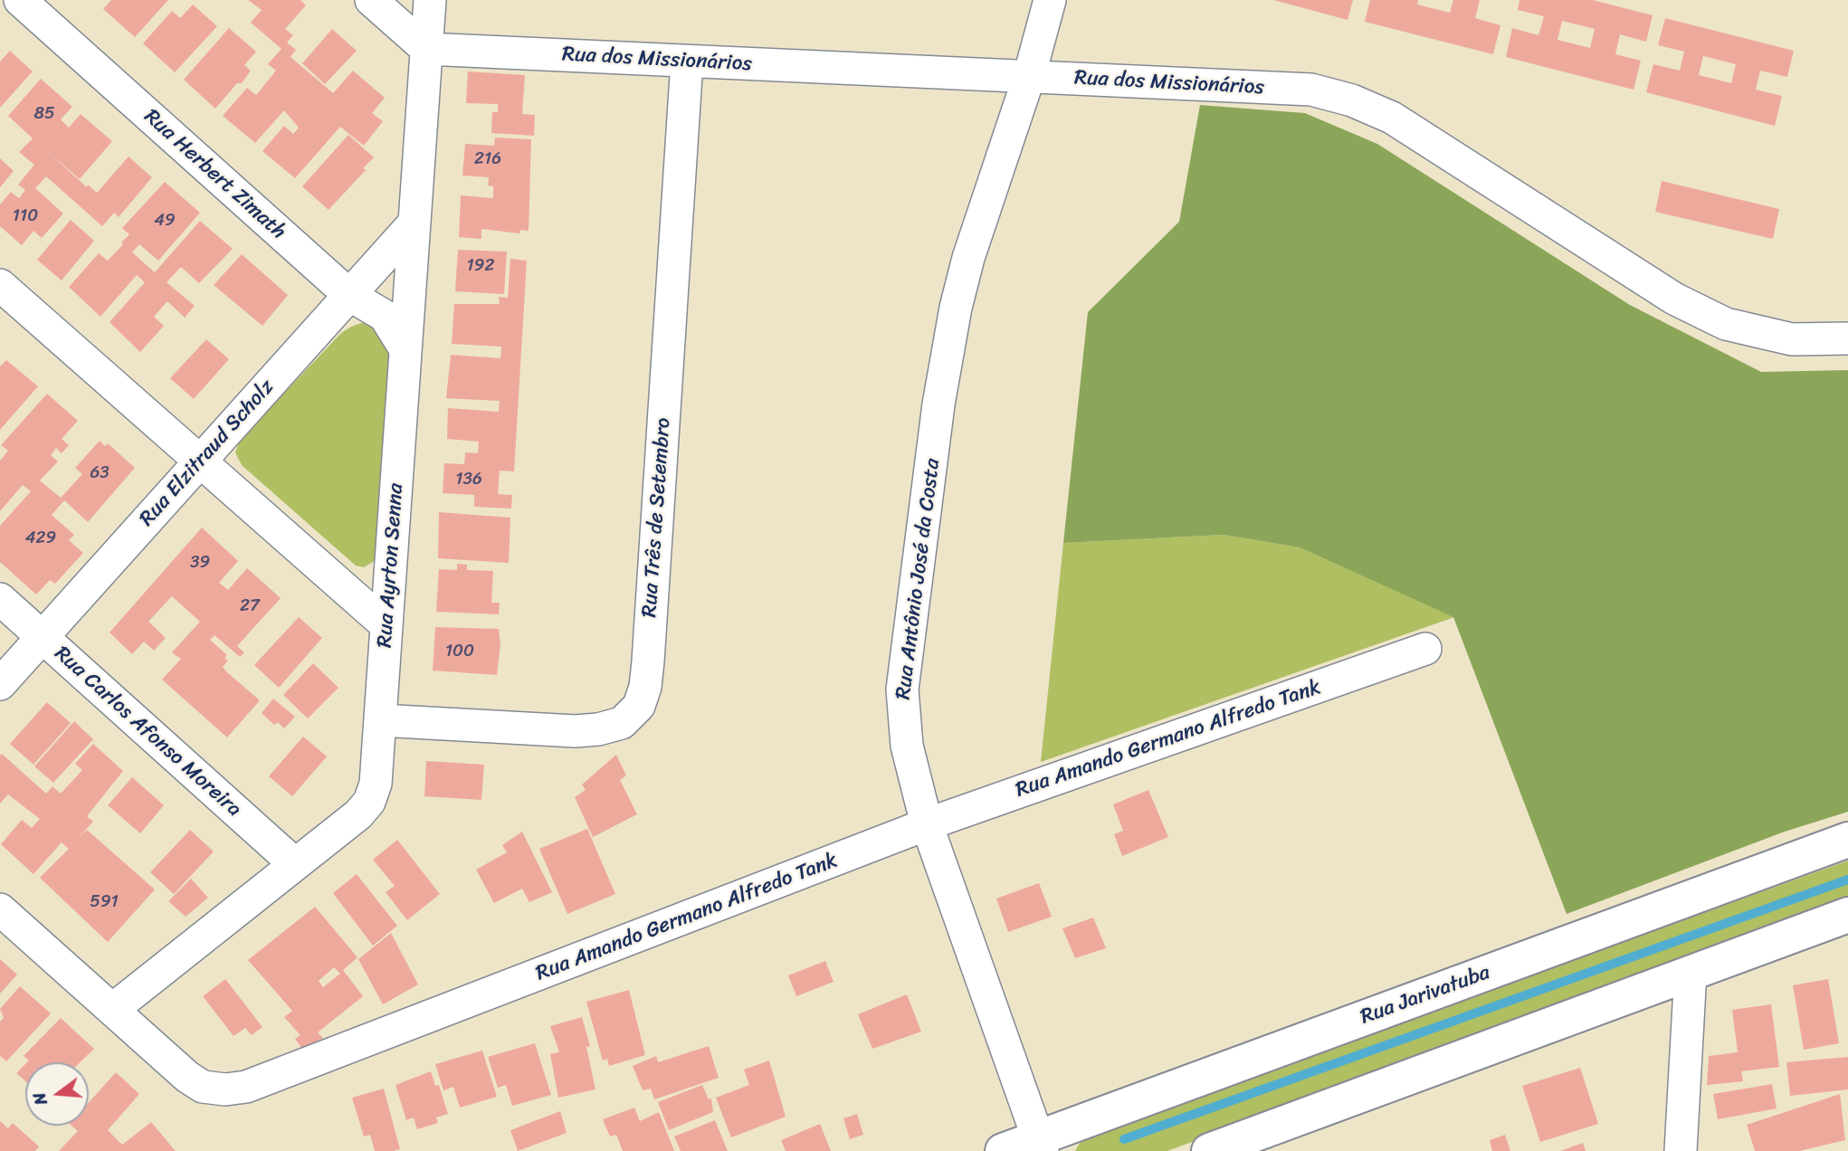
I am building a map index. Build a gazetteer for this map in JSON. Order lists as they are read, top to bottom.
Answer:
{
  "streets": {
    "street": [
      "Rua dos Missionários",
      "Rua Herbert Zimath",
      "Rua Elzitraud Scholz",
      "Rua Três de Setembro",
      "Rua Ayrton Senna",
      "Rua Antônio José da Costa",
      "Rua Carlos Afonso Moreira",
      "Rua Amando Germano Alfredo Tank",
      "Rua Jarivatuba"
    ]
  },
  "crossings": [
    ["Rua dos Missionários", "Rua Três de Setembro"],
    ["Rua dos Missionários", "Rua Ayrton Senna"],
    ["Rua dos Missionários", "Rua Antônio José da Costa"],
    ["Rua Herbert Zimath", "Rua Elzitraud Scholz"],
    ["Rua Herbert Zimath", "Rua Ayrton Senna"],
    ["Rua Elzitraud Scholz", "Rua Ayrton Senna"],
    ["Rua Elzitraud Scholz", "Rua Carlos Afonso Moreira"],
    ["Rua Três de Setembro", "Rua Ayrton Senna"],
    ["Rua Ayrton Senna", "Rua Carlos Afonso Moreira"],
    ["Rua Ayrton Senna", "Rua Amando Germano Alfredo Tank"],
    ["Rua Antônio José da Costa", "Rua Amando Germano Alfredo Tank"],
    ["Rua Antônio José da Costa", "Rua Jarivatuba"]
  ],
  "house_numbers": [
    "85",
    "216",
    "110",
    "49",
    "192",
    "63",
    "136",
    "429",
    "39",
    "27",
    "100",
    "591"
  ],
  "north": "left"
}
